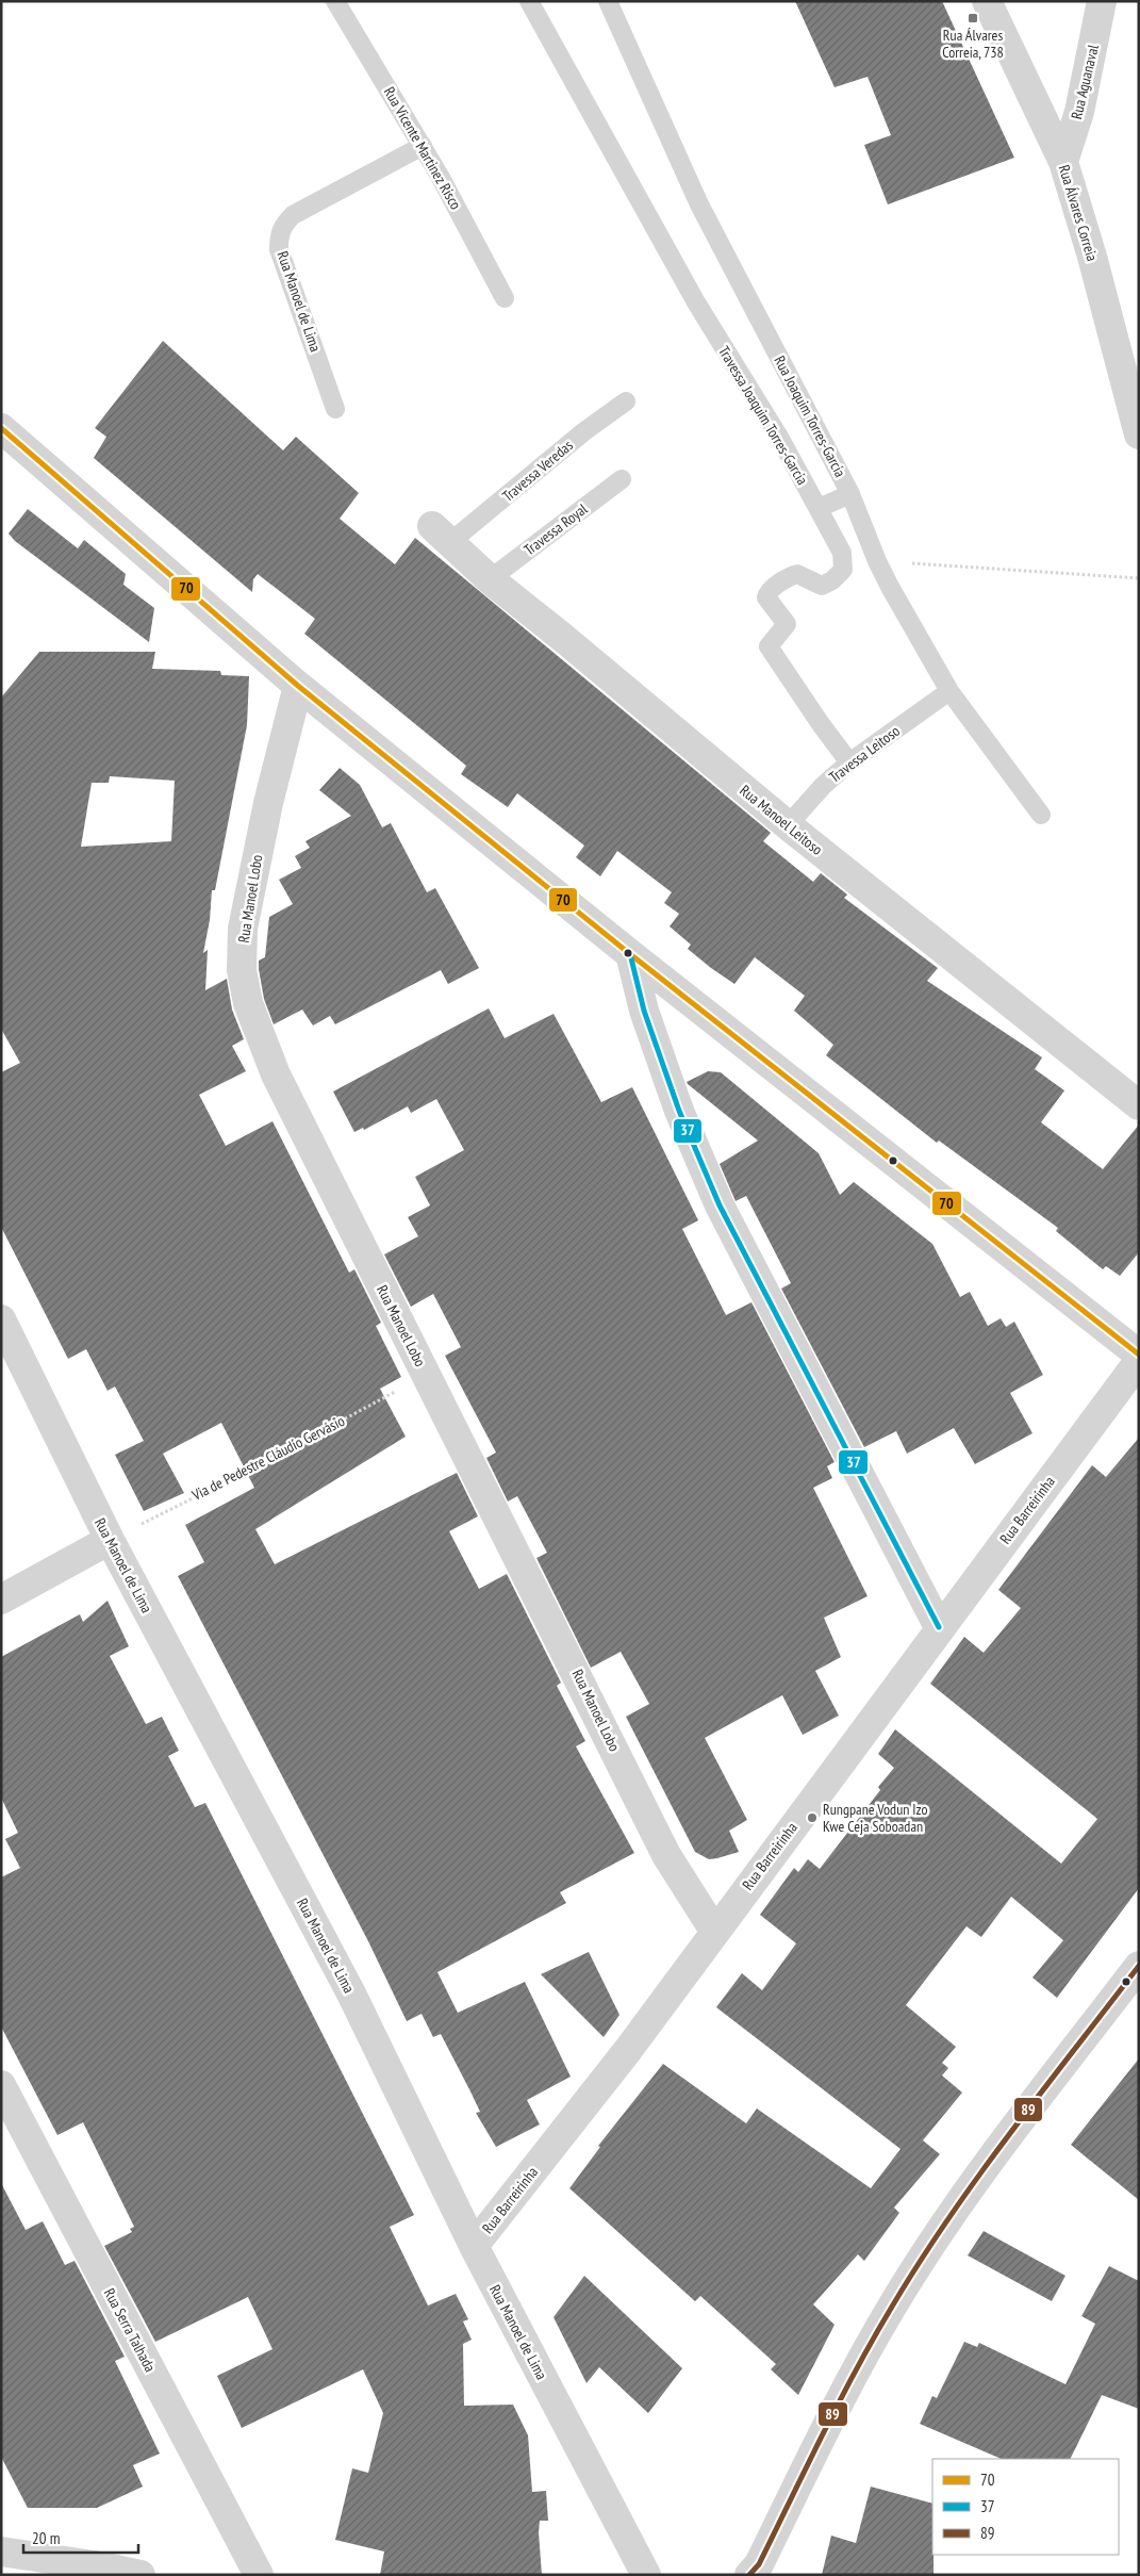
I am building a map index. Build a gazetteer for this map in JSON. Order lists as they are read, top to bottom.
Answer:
{
  "streets": {
    "street": [
      "Rua Aguanaval",
      "Rua Álvares Correia",
      "Rua Manoel de Lima",
      "Rua Manoel Leitoso",
      "Rua Manoel Lobo",
      "Rua Barreirinha",
      "Rua Serra Talhada"
    ],
    "lane": [
      "Rua Vicente Martinez Risco",
      "Travessa Joaquim Torres-Garcia",
      "Rua Joaquim Torres-Garcia",
      "Travessa Veredas",
      "Travessa Royal",
      "Travessa Leitoso"
    ],
    "path": ["Via de Pedestre Cláudio Gervásio"]
  },
  "crossings": [
    ["Rua Aguanaval", "Rua Álvares Correia"],
    ["Rua Vicente Martinez Risco", "Rua Manoel de Lima"],
    ["Rua Manoel de Lima", "Via de Pedestre Cláudio Gervásio"],
    ["Rua Manoel de Lima", "Rua Barreirinha"],
    ["Travessa Joaquim Torres-Garcia", "Travessa Leitoso"],
    ["Rua Joaquim Torres-Garcia", "Travessa Leitoso"],
    ["Travessa Veredas", "Rua Manoel Leitoso"],
    ["Travessa Royal", "Rua Manoel Leitoso"],
    ["Travessa Leitoso", "Rua Manoel Leitoso"],
    ["Rua Manoel Lobo", "Via de Pedestre Cláudio Gervásio"],
    ["Rua Manoel Lobo", "Rua Barreirinha"]
  ],
  "places": {
    "transit": ["Rua Álvares Correia, 738"],
    "other": ["Rungpane Vodun Izo Kwe Ceja Soboadan"]
  },
  "lines": ["transit line 70", "transit line 37", "transit line 89"],
  "legend": ["70", "37", "89"],
  "scale_bar": "20 m"
}
